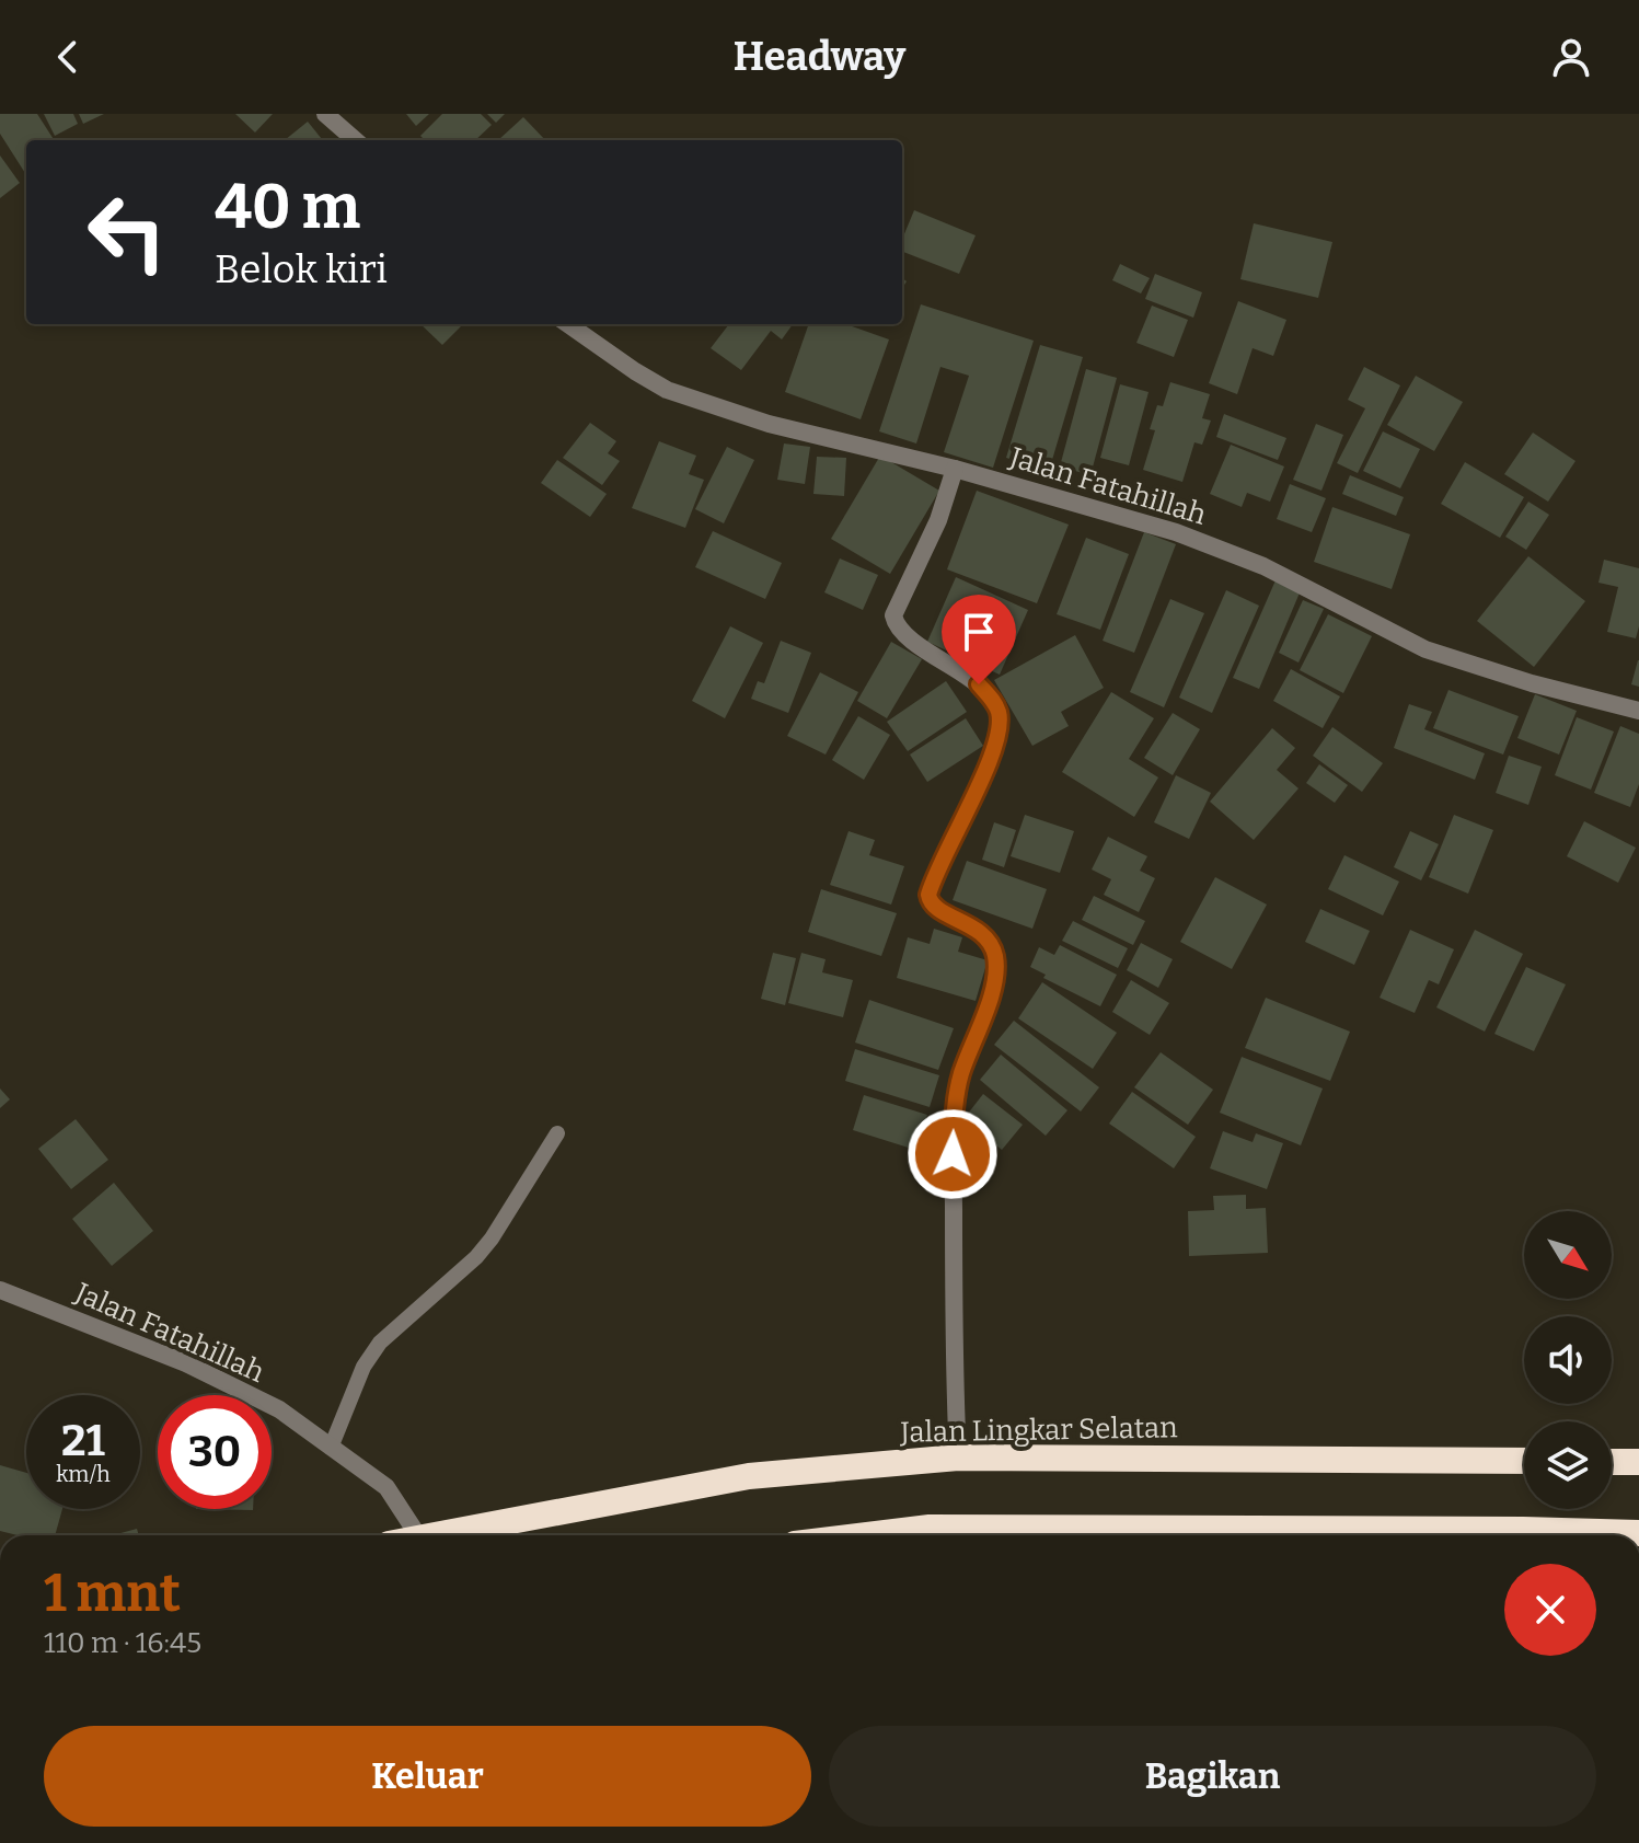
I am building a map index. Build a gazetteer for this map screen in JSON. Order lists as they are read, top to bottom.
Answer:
{
  "streets": {
    "highway": ["Jalan Lingkar Selatan"],
    "street": ["Jalan Fatahillah"]
  },
  "north": "bottom right",
  "page": {
    "header": "Headway",
    "turn": ["40 m", "Belok kiri"],
    "speed": "21 km/h",
    "limit": "30",
    "heading": ["1 mnt", "110 m · 16:45"],
    "buttons": ["Keluar", "Bagikan"]
  }
}
